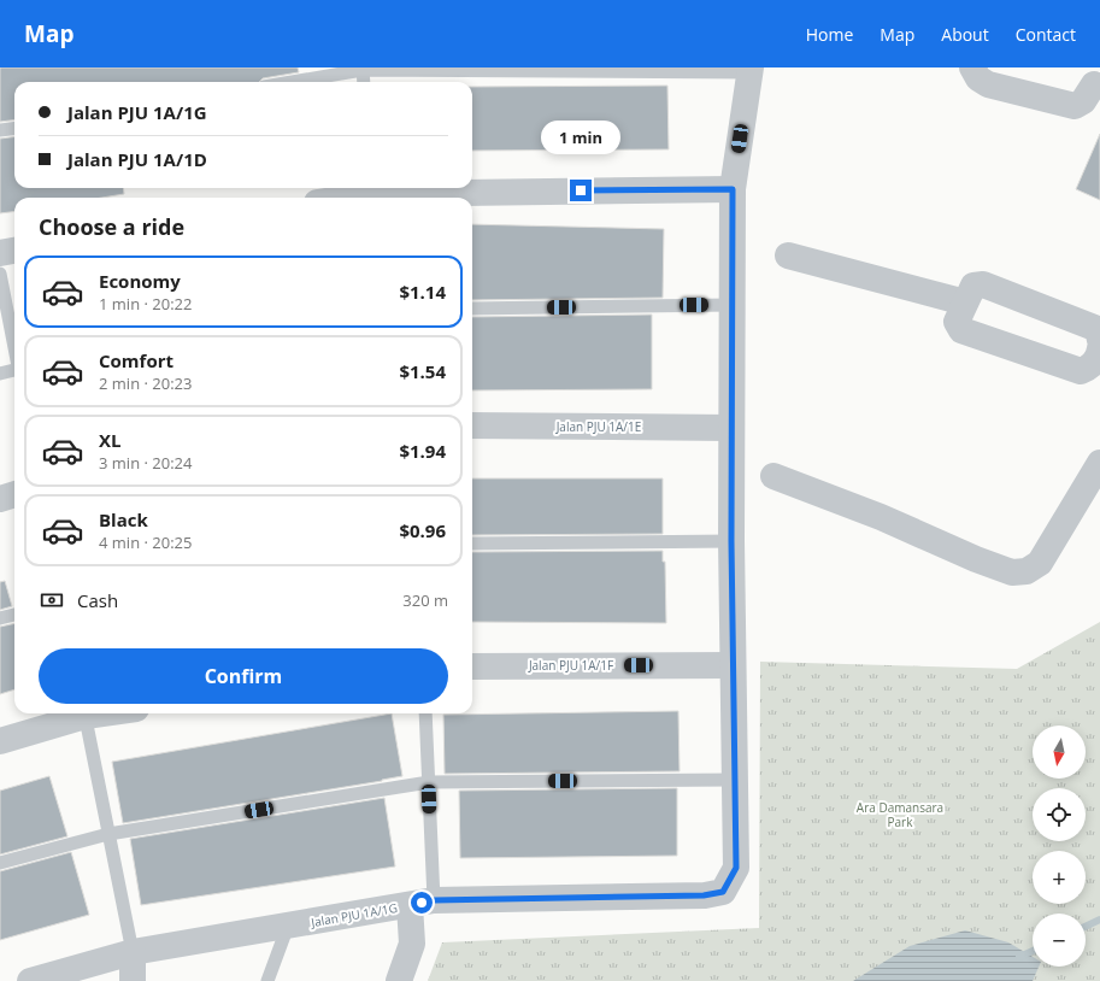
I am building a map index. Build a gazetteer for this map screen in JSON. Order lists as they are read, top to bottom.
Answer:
{
  "streets": {
    "street": ["Jalan PJU 1A/1E", "Jalan PJU 1A/1F", "Jalan PJU 1A/1G"]
  },
  "crossings": [
    ["Jalan PJU 1A/1E", "Jalan PJU 1A/1G"],
    ["Jalan PJU 1A/1F", "Jalan PJU 1A/1G"]
  ],
  "parks": ["Ara Damansara Park"],
  "north": "bottom",
  "page": {
    "header": "Map",
    "nav": [
      "Home",
      "Map",
      "About",
      "Contact"
    ],
    "banner": ["Jalan PJU 1A/1G", "Jalan PJU 1A/1D"],
    "bubble": "1 min",
    "heading": "Choose a ride",
    "list": [
      {
        "name": "Economy",
        "note": "1 min · 20:22",
        "value": "$1.14"
      },
      {
        "name": "Comfort",
        "note": "2 min · 20:23",
        "value": "$1.54"
      },
      {
        "name": "XL",
        "note": "3 min · 20:24",
        "value": "$1.94"
      },
      {
        "name": "Black",
        "note": "4 min · 20:25",
        "value": "$0.96"
      }
    ],
    "pay": ["Cash", "320 m"],
    "buttons": "Confirm",
    "map_buttons": ["+", "−"]
  }
}
